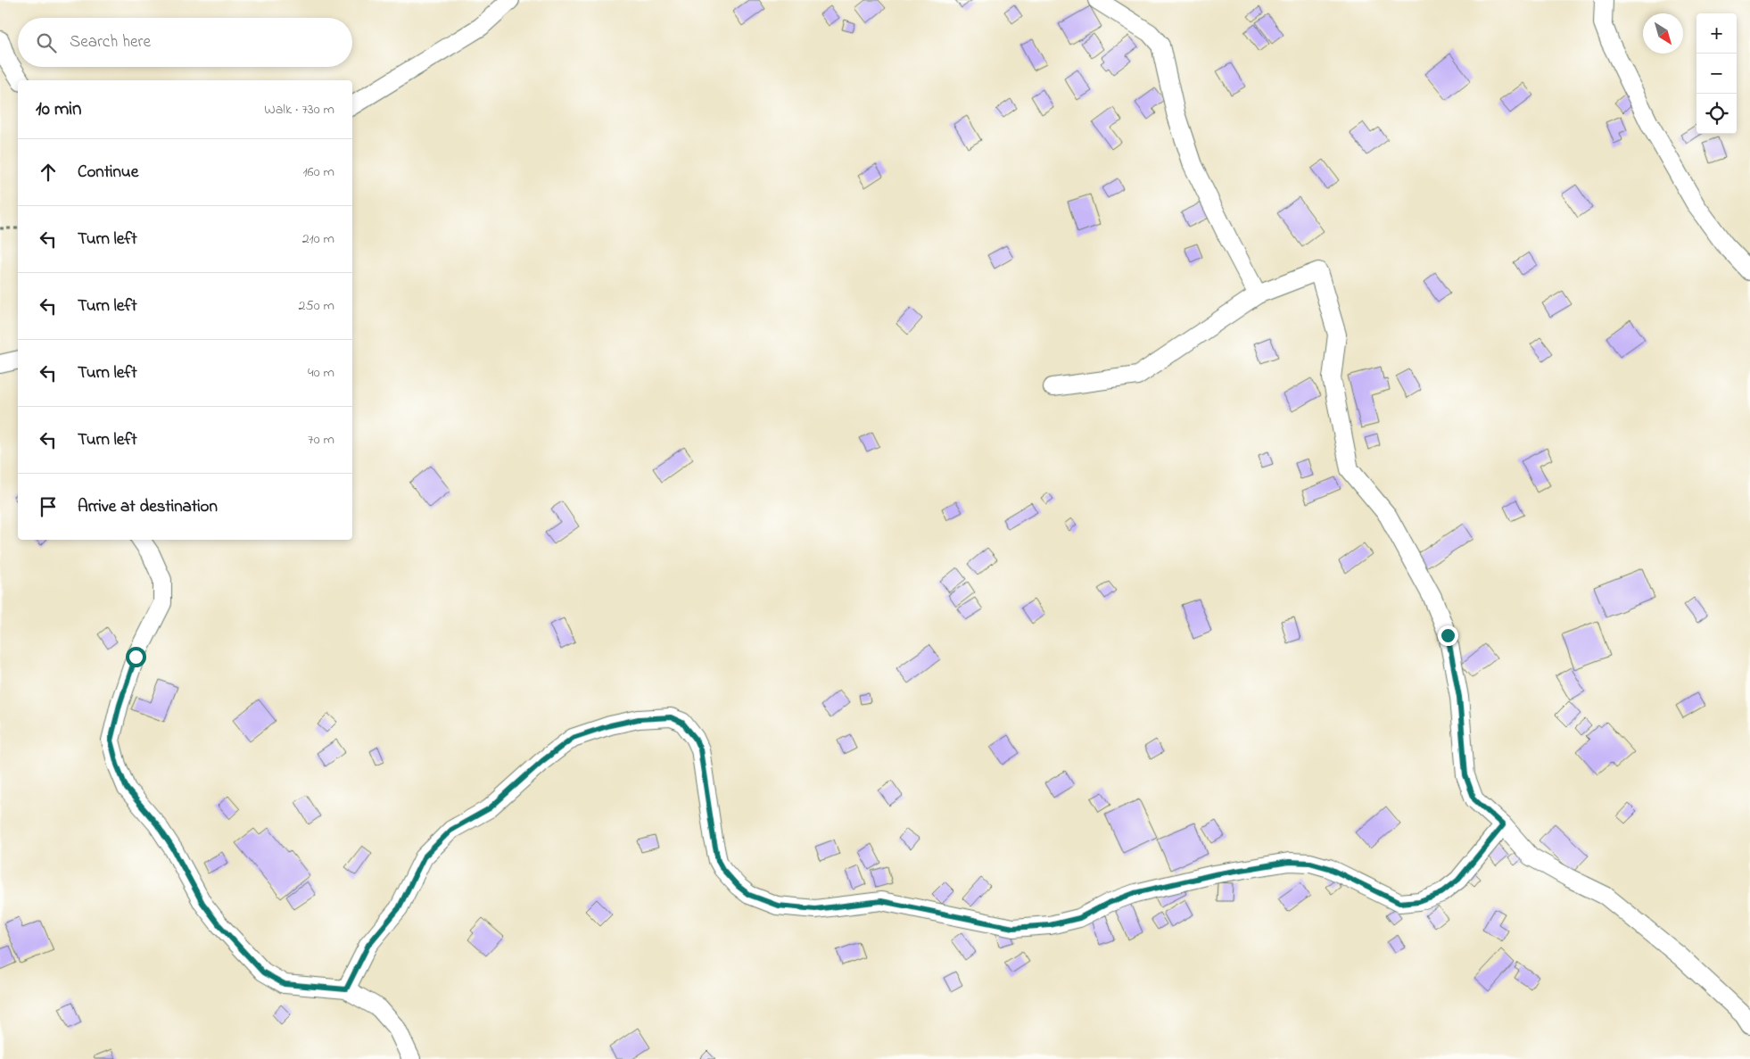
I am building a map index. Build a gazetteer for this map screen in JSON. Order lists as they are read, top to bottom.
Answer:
{
  "north": "bottom right",
  "page": {
    "map_buttons": ["+", "−"],
    "search": "Search here",
    "heading": ["10 min", "Walk · 730 m"],
    "list": [
      ["Continue", "160 m"],
      ["Turn left", "210 m"],
      ["Turn left", "250 m"],
      ["Turn left", "40 m"],
      ["Turn left", "70 m"],
      "Arrive at destination"
    ]
  }
}
